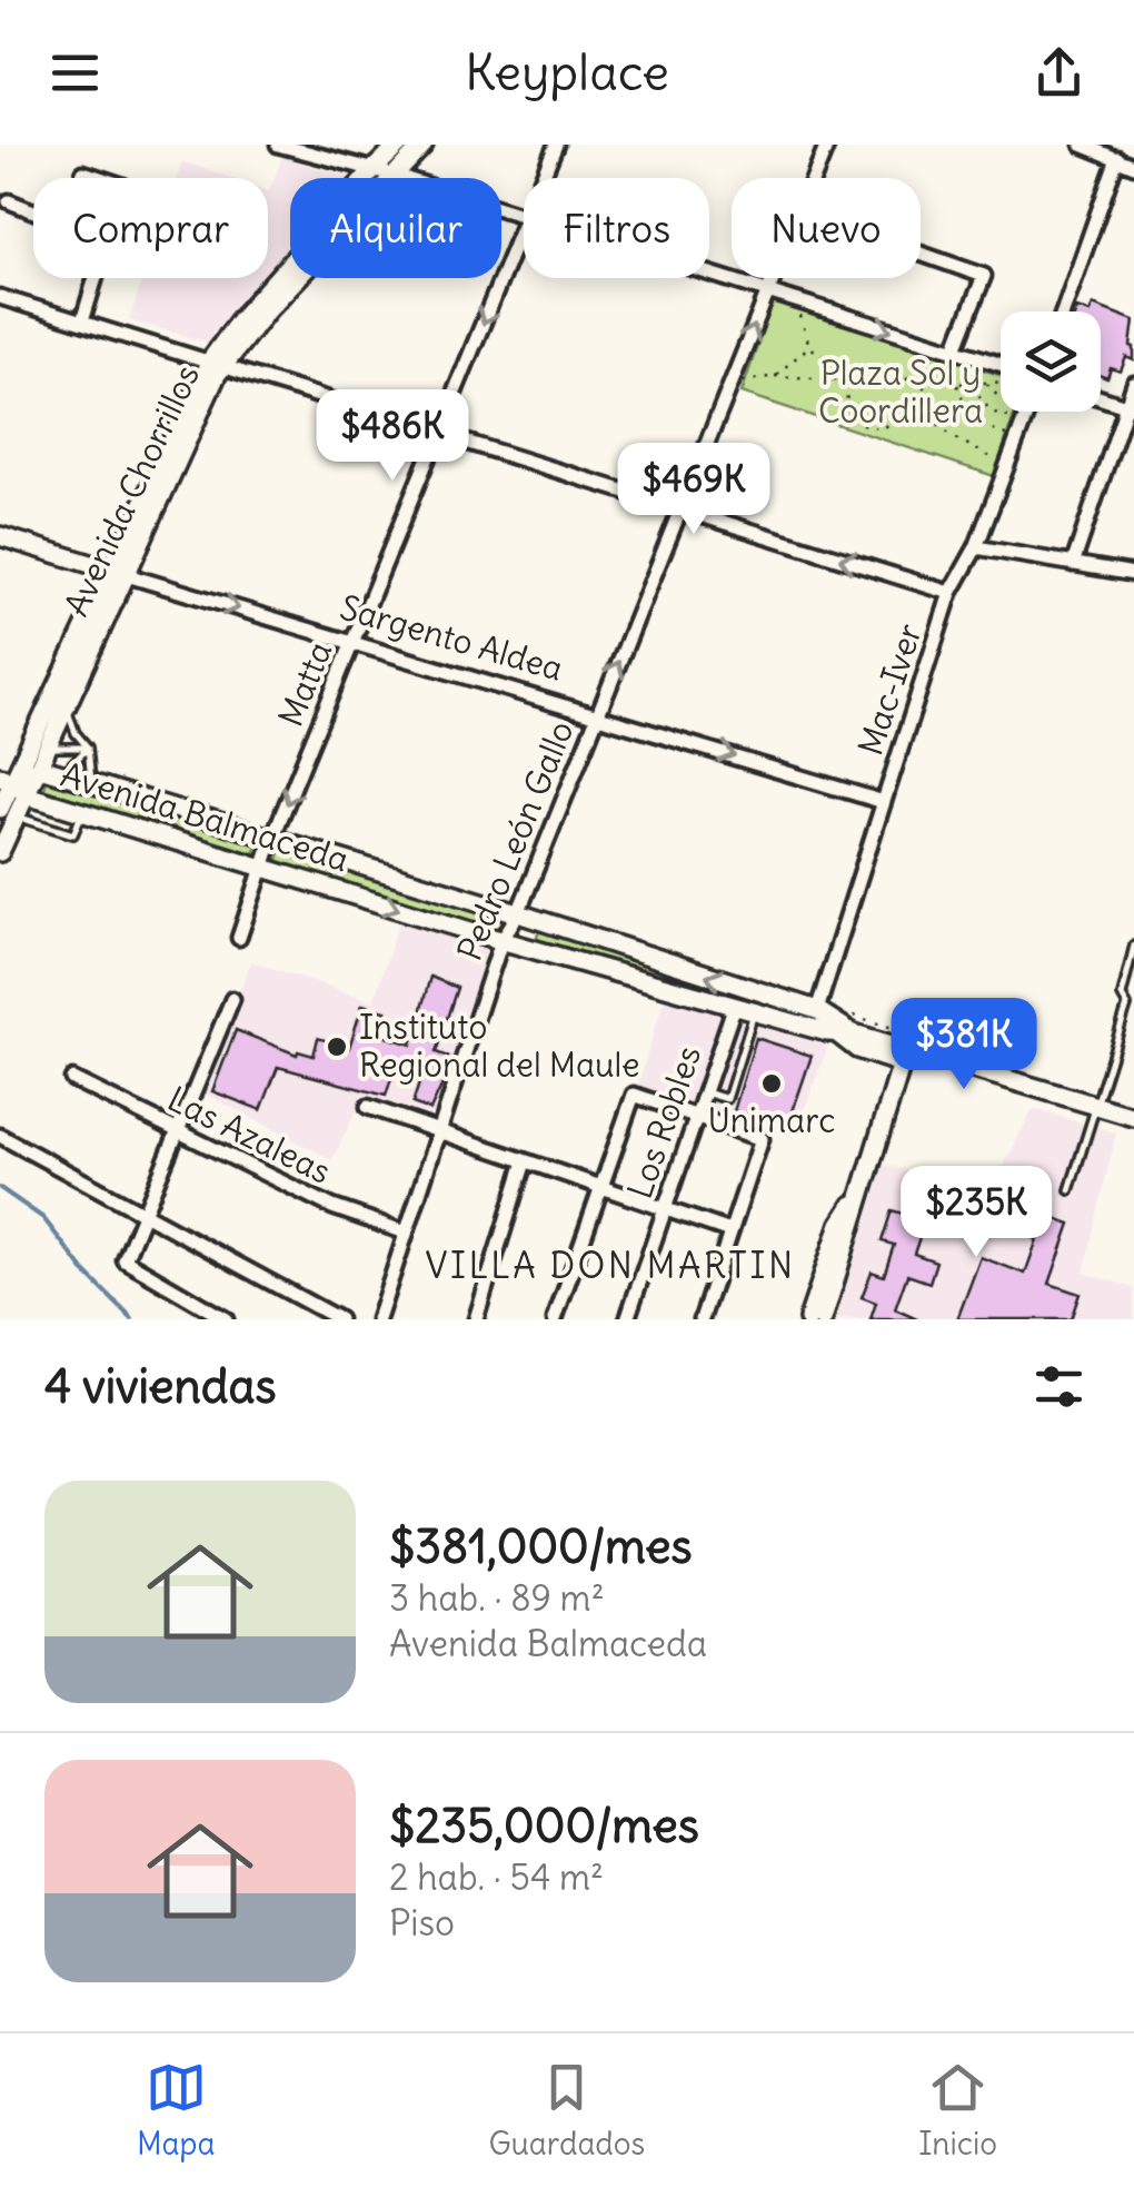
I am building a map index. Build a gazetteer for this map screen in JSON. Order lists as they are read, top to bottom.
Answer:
{
  "streets": {
    "main road": ["Avenida Chorrillos", "Sargento Aldea", "Avenida Balmaceda"],
    "street": [
      "Matta",
      "Mac-Iver",
      "Pedro León Gallo",
      "Los Robles",
      "Las Azaleas"
    ]
  },
  "crossings": [
    ["Avenida Chorrillos", "Sargento Aldea"],
    ["Avenida Chorrillos", "Avenida Balmaceda"],
    ["Sargento Aldea", "Matta"],
    ["Sargento Aldea", "Mac-Iver"],
    ["Sargento Aldea", "Pedro León Gallo"],
    ["Matta", "Avenida Balmaceda"],
    ["Mac-Iver", "Avenida Balmaceda"],
    ["Avenida Balmaceda", "Pedro León Gallo"],
    ["Avenida Balmaceda", "Los Robles"],
    ["Pedro León Gallo", "Las Azaleas"]
  ],
  "one_way": ["Sargento Aldea", "Matta"],
  "districts": ["VILLA DON MARTIN"],
  "parks": ["Plaza Sol y Coordillera"],
  "places": ["Instituto Regional del Maule", "Unimarc"],
  "page": {
    "header": "Keyplace",
    "chip": [
      "Comprar",
      "Alquilar",
      "Filtros",
      "Nuevo"
    ],
    "price": [
      "$486K",
      "$469K",
      "$381K",
      "$235K"
    ],
    "heading": "4 viviendas",
    "list": [
      {
        "name": "$381,000/mes",
        "note": "3 hab. · 89 m² · Avenida Balmaceda"
      },
      {
        "name": "$235,000/mes",
        "note": "2 hab. · 54 m² · Piso"
      }
    ],
    "tabs": ["Mapa", "Guardados", "Inicio"]
  }
}
